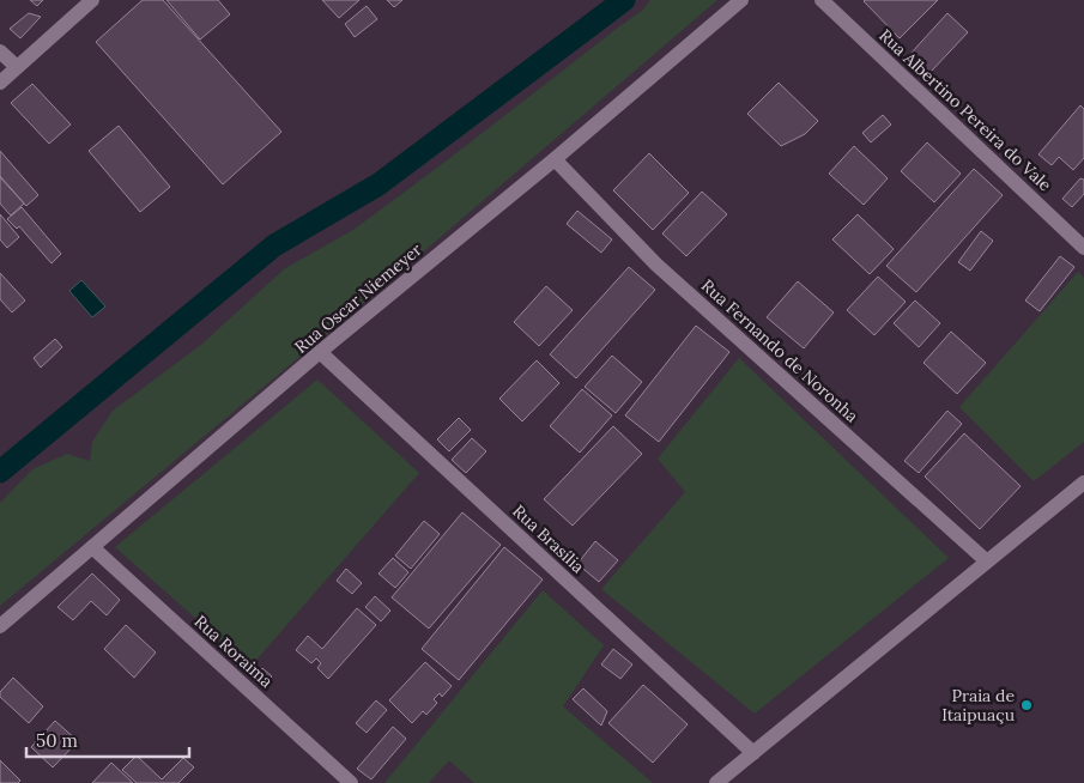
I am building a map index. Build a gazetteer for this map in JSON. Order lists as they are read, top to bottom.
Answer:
{
  "streets": {
    "street": [
      "Rua Albertino Pereira do Vale",
      "Rua Oscar Niemeyer",
      "Rua Fernando de Noronha",
      "Rua Brasília",
      "Rua Roraima"
    ]
  },
  "crossings": [
    ["Rua Oscar Niemeyer", "Rua Fernando de Noronha"],
    ["Rua Oscar Niemeyer", "Rua Brasília"],
    ["Rua Oscar Niemeyer", "Rua Roraima"]
  ],
  "places": ["Praia de Itaipuaçu"],
  "scale_bar": "50 m"
}
